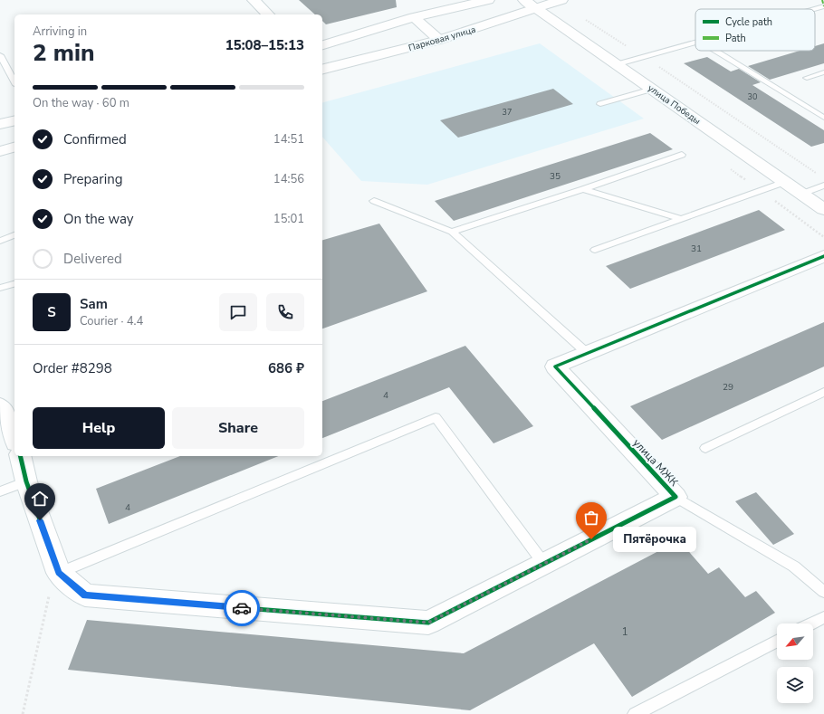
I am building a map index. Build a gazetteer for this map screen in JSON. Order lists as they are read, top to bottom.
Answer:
{
  "streets": {
    "street": ["Парковая улица", "улица Победы", "улица МЖК"]
  },
  "crossings": [
    ["Парковая улица", "улица Победы"]
  ],
  "places": ["Пятёрочка"],
  "house_numbers": [
    "30",
    "37",
    "35",
    "31",
    "29",
    "4",
    "4",
    "1"
  ],
  "legend": ["Cycle path", "Path"],
  "north": "bottom left",
  "page": {
    "heading": ["2 min", "Arriving in", "15:08–15:13"],
    "panel": [
      "Sam",
      "Courier · 4.4",
      "Order #8298",
      "686 ₽"
    ],
    "bar": "On the way · 60 m",
    "list": [
      ["Confirmed", "14:51"],
      ["Preparing", "14:56"],
      ["On the way", "15:01"],
      "Delivered"
    ],
    "round": "S",
    "buttons": ["Help", "Share"],
    "bubble": "Пятёрочка"
  }
}
